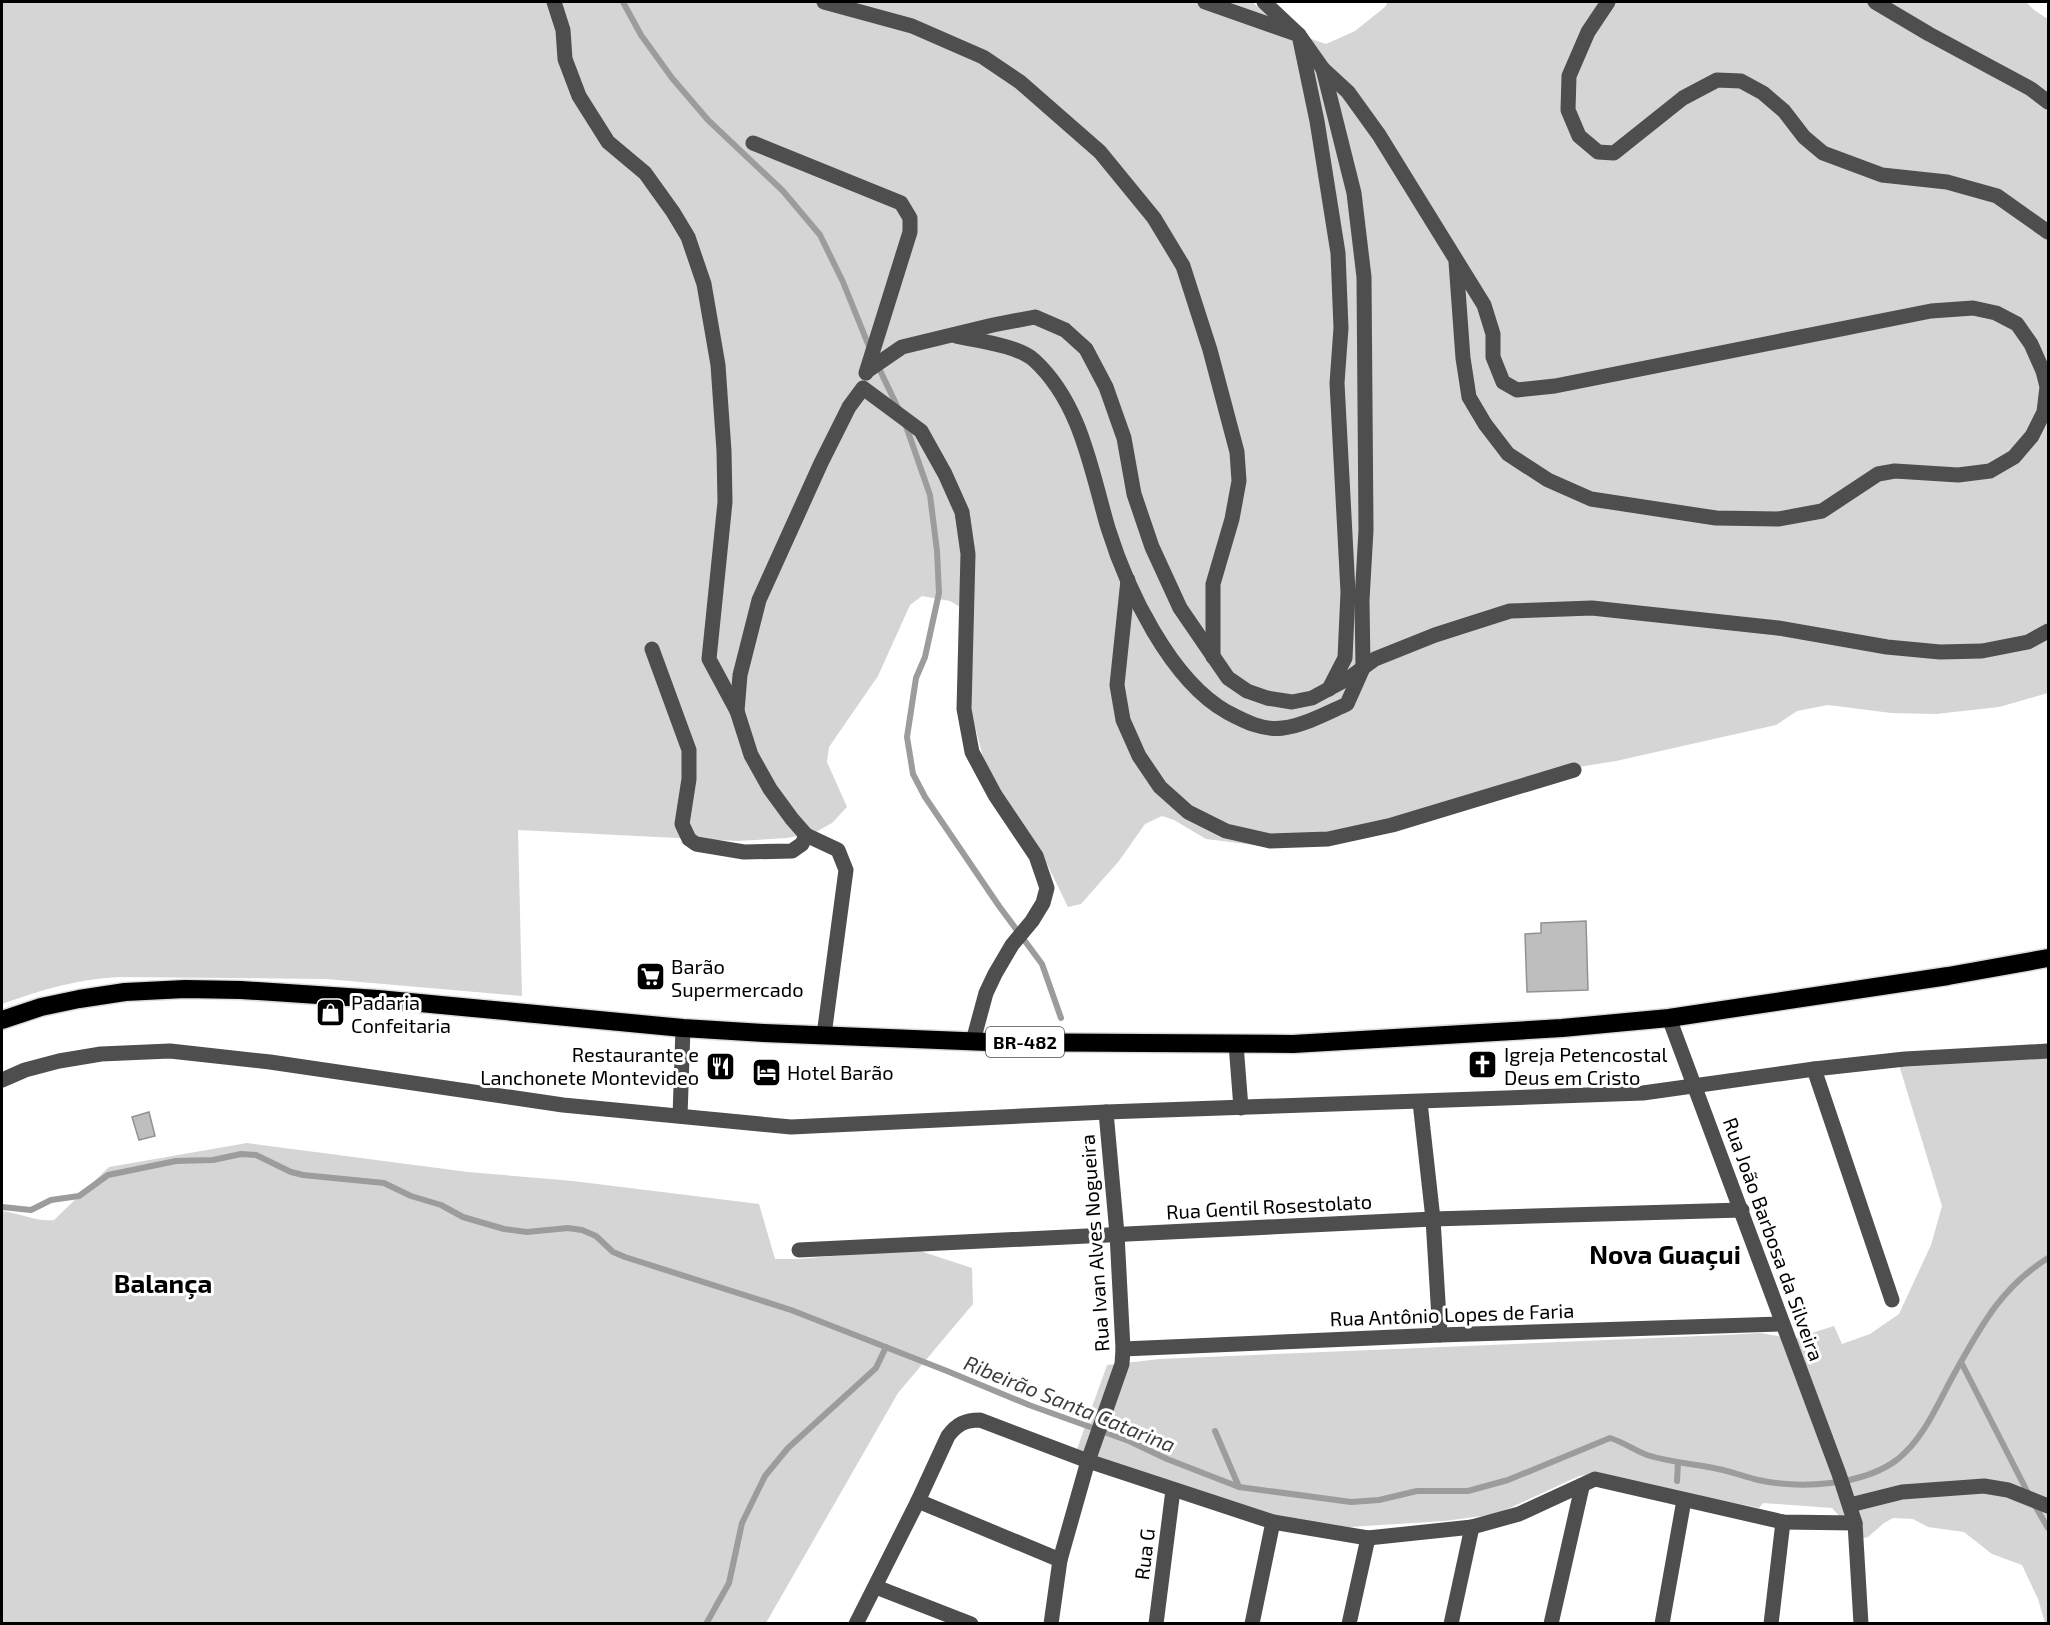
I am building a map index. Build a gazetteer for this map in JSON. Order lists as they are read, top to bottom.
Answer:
{
  "streets": {
    "highway": ["BR-482"],
    "street": [
      "Rua Gentil Rosestolato",
      "Rua João Barbosa da Silveira",
      "Rua Ivan Alves Nogueira",
      "Rua Antônio Lopes de Faria",
      "Rua G"
    ]
  },
  "crossings": [
    ["BR-482", "Rua João Barbosa da Silveira"],
    ["Rua Gentil Rosestolato", "Rua João Barbosa da Silveira"],
    ["Rua Gentil Rosestolato", "Rua Ivan Alves Nogueira"],
    ["Rua João Barbosa da Silveira", "Rua Antônio Lopes de Faria"],
    ["Rua Ivan Alves Nogueira", "Rua Antônio Lopes de Faria"]
  ],
  "districts": ["Nova Guaçui", "Balança"],
  "water": ["Ribeirão Santa Catarina"],
  "places": {
    "supermarket": ["Barão Supermercado"],
    "shop": ["Padaria Confeitaria"],
    "church": ["Igreja Petencostal Deus em Cristo"],
    "restaurant": ["Restaurante e Lanchonete Montevideo"],
    "hotel": ["Hotel Barão"]
  }
}
